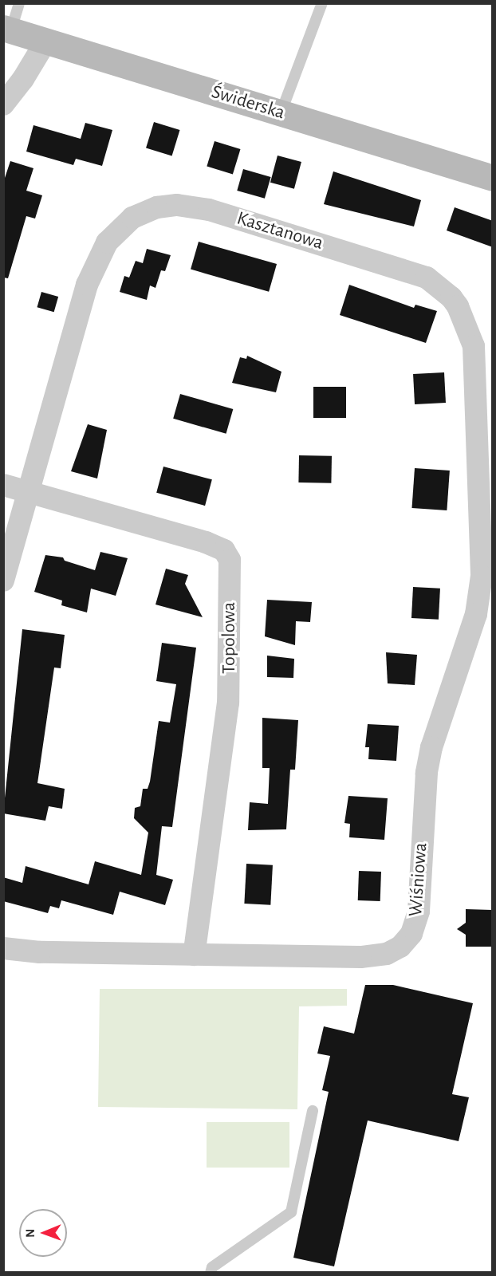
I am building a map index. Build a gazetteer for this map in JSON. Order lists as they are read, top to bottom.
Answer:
{
  "streets": {
    "street": [
      "Świderska",
      "Kasztanowa",
      "Topolowa",
      "Wiśniowa"
    ]
  },
  "crossings": [
    ["Kasztanowa", "Topolowa"],
    ["Kasztanowa", "Wiśniowa"],
    ["Topolowa", "Wiśniowa"]
  ],
  "north": "left"
}
